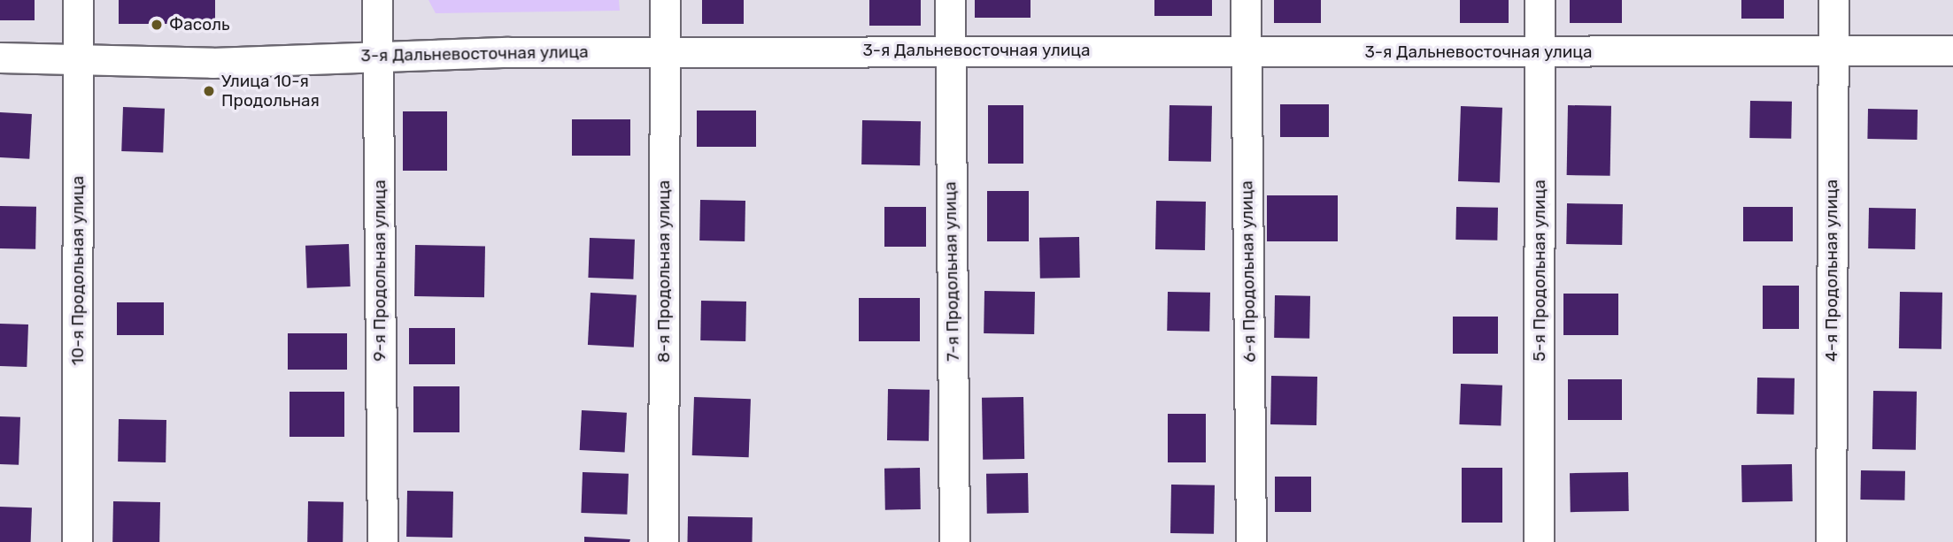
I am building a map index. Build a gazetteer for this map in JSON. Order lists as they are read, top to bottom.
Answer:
{
  "streets": {
    "street": [
      "3-я Дальневосточная улица",
      "10-я Продольная улица",
      "9-я Продольная улица",
      "5-я Продольная улица",
      "4-я Продольная улица",
      "8-я Продольная улица",
      "7-я Продольная улица",
      "6-я Продольная улица"
    ]
  },
  "crossings": [
    ["3-я Дальневосточная улица", "10-я Продольная улица"],
    ["3-я Дальневосточная улица", "9-я Продольная улица"],
    ["3-я Дальневосточная улица", "5-я Продольная улица"],
    ["3-я Дальневосточная улица", "4-я Продольная улица"],
    ["3-я Дальневосточная улица", "8-я Продольная улица"],
    ["3-я Дальневосточная улица", "7-я Продольная улица"],
    ["3-я Дальневосточная улица", "6-я Продольная улица"]
  ],
  "places": ["Фасоль", "Улица 10-я Продольная"]
}
